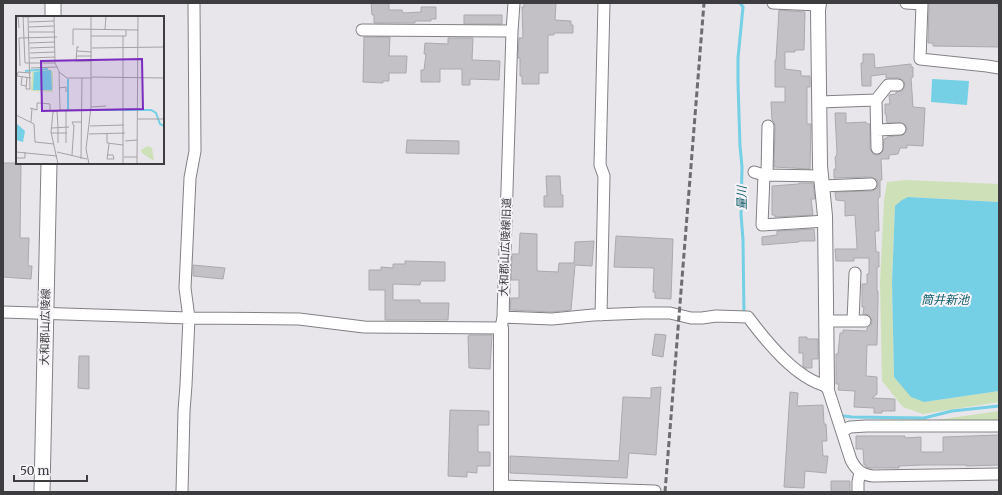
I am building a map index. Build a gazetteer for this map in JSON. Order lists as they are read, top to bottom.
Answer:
{
  "streets": {
    "main road": ["大和郡山広陵線"],
    "street": ["大和郡山広陵線旧道"]
  },
  "water": ["量川", "筒井新池"],
  "scale_bar": "50 m"
}
